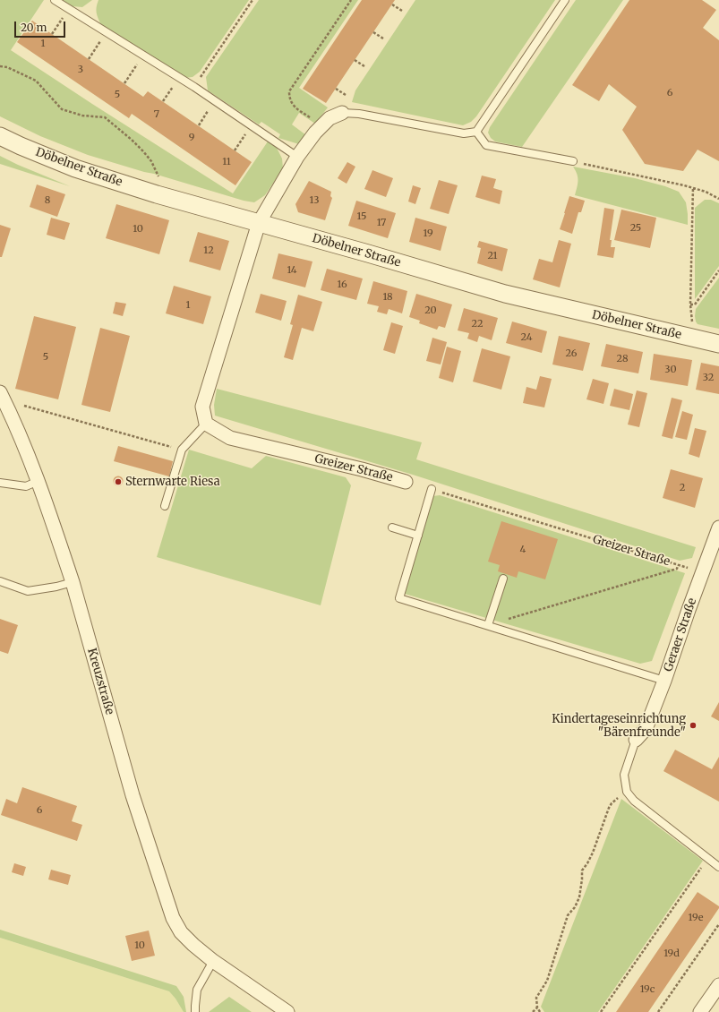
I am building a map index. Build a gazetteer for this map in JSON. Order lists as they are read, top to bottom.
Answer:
{
  "streets": {
    "street": [
      "Döbelner Straße",
      "Greizer Straße",
      "Geraer Straße",
      "Kreuzstraße"
    ]
  },
  "crossings": [
    ["Greizer Straße", "Geraer Straße"]
  ],
  "places": ["Sternwarte Riesa", "Kindertageseinrichtung \"Bärenfreunde\""],
  "house_numbers": [
    "1",
    "3",
    "6",
    "5",
    "7",
    "9",
    "11",
    "8",
    "13",
    "15",
    "17",
    "25",
    "10",
    "19",
    "12",
    "21",
    "14",
    "16",
    "18",
    "1",
    "20",
    "22",
    "24",
    "26",
    "5",
    "28",
    "30",
    "32",
    "2",
    "4",
    "6",
    "19e",
    "10",
    "19d",
    "19c"
  ],
  "scale_bar": "20 m"
}
